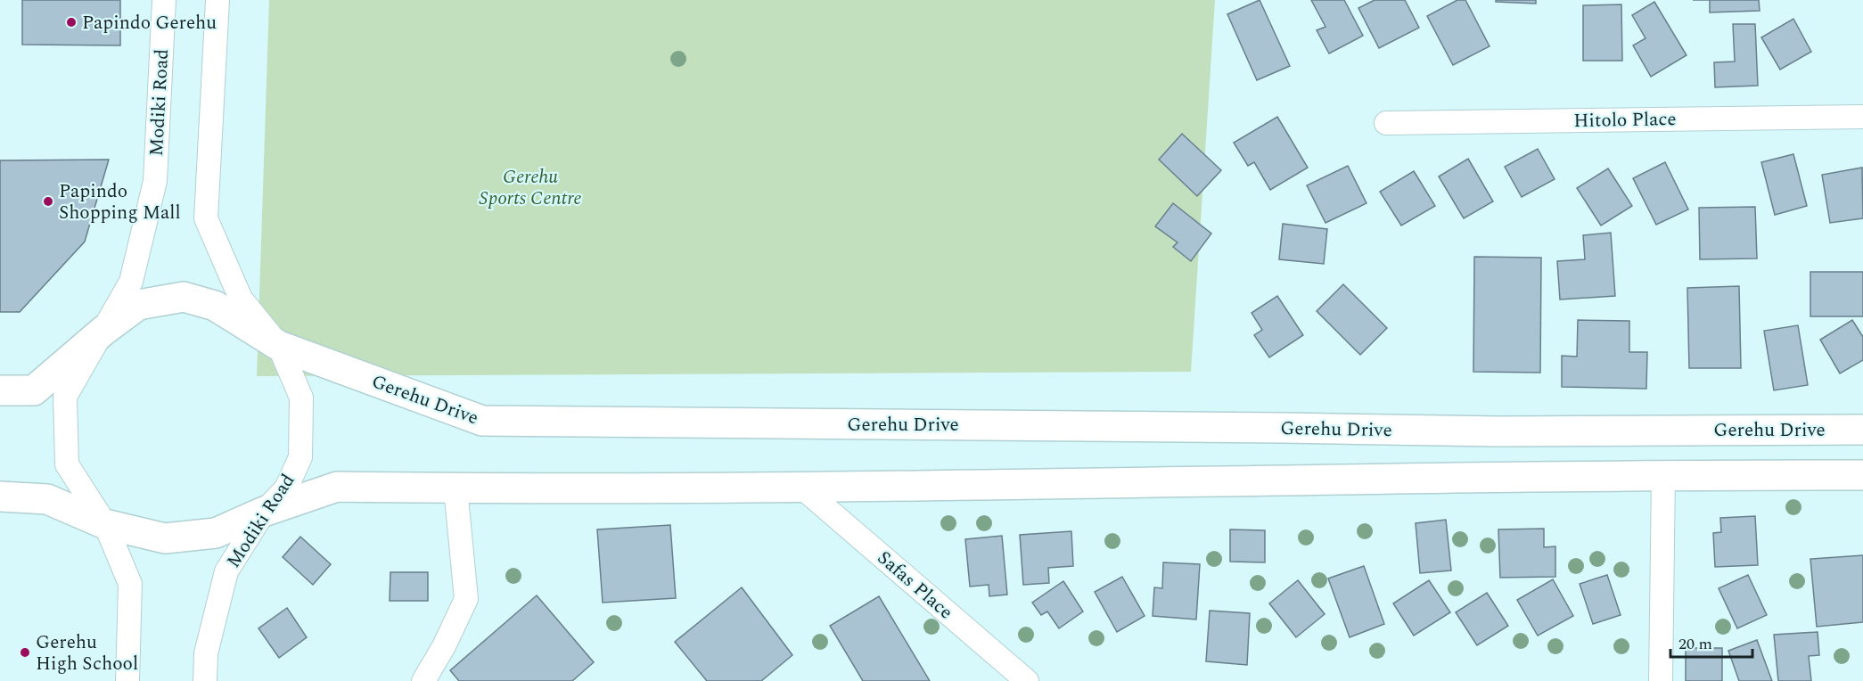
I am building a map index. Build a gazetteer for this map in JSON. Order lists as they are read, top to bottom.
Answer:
{
  "streets": {
    "street": [
      "Modiki Road",
      "Hitolo Place",
      "Gerehu Drive",
      "Safas Place"
    ]
  },
  "crossings": [
    ["Modiki Road", "Gerehu Drive"]
  ],
  "parks": ["Gerehu Sports Centre"],
  "places": ["Papindo Gerehu", "Papindo Shopping Mall", "Gerehu High School"],
  "scale_bar": "20 m"
}
